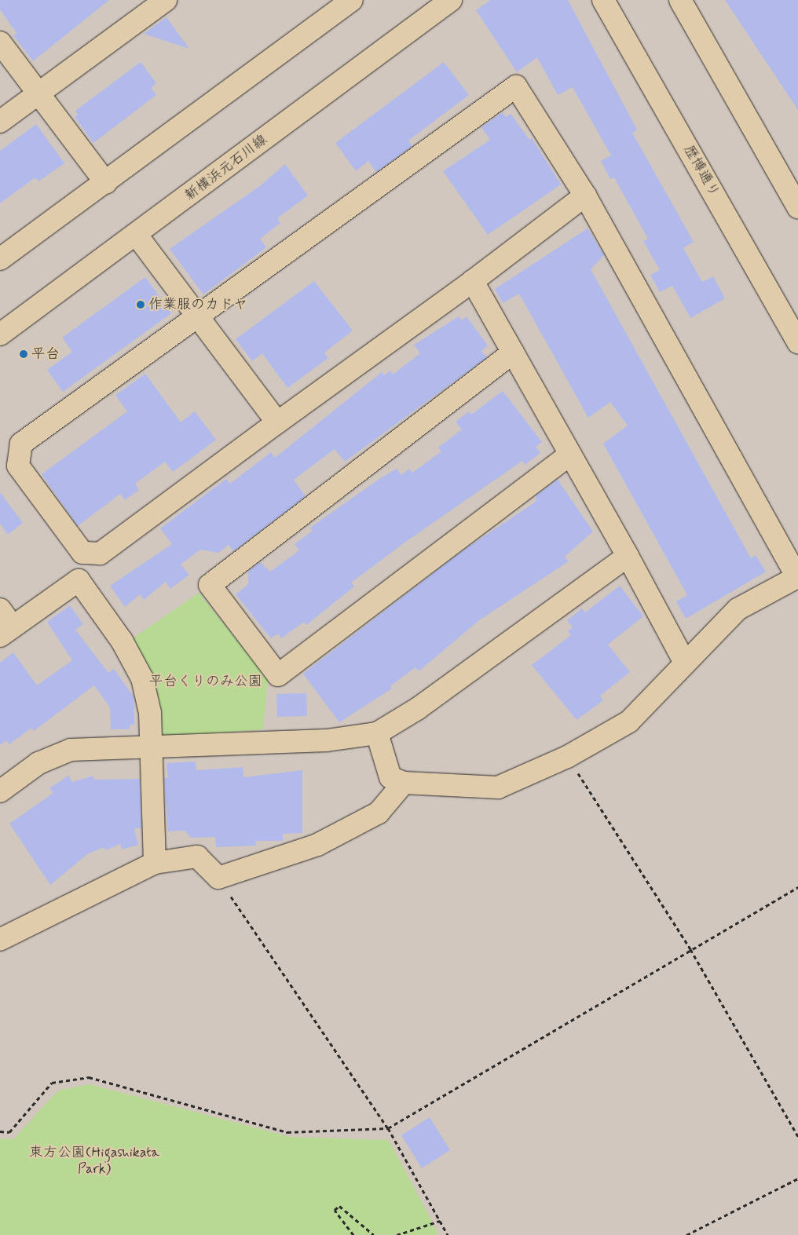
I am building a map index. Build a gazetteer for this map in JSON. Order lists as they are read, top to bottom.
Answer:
{
  "streets": {
    "street": ["新横浜元石川線", "歴博通り"]
  },
  "parks": ["平台くりのみ公園", "東方公園(Higashikata Park)"],
  "places": ["作業服のカドヤ", "平台"]
}
